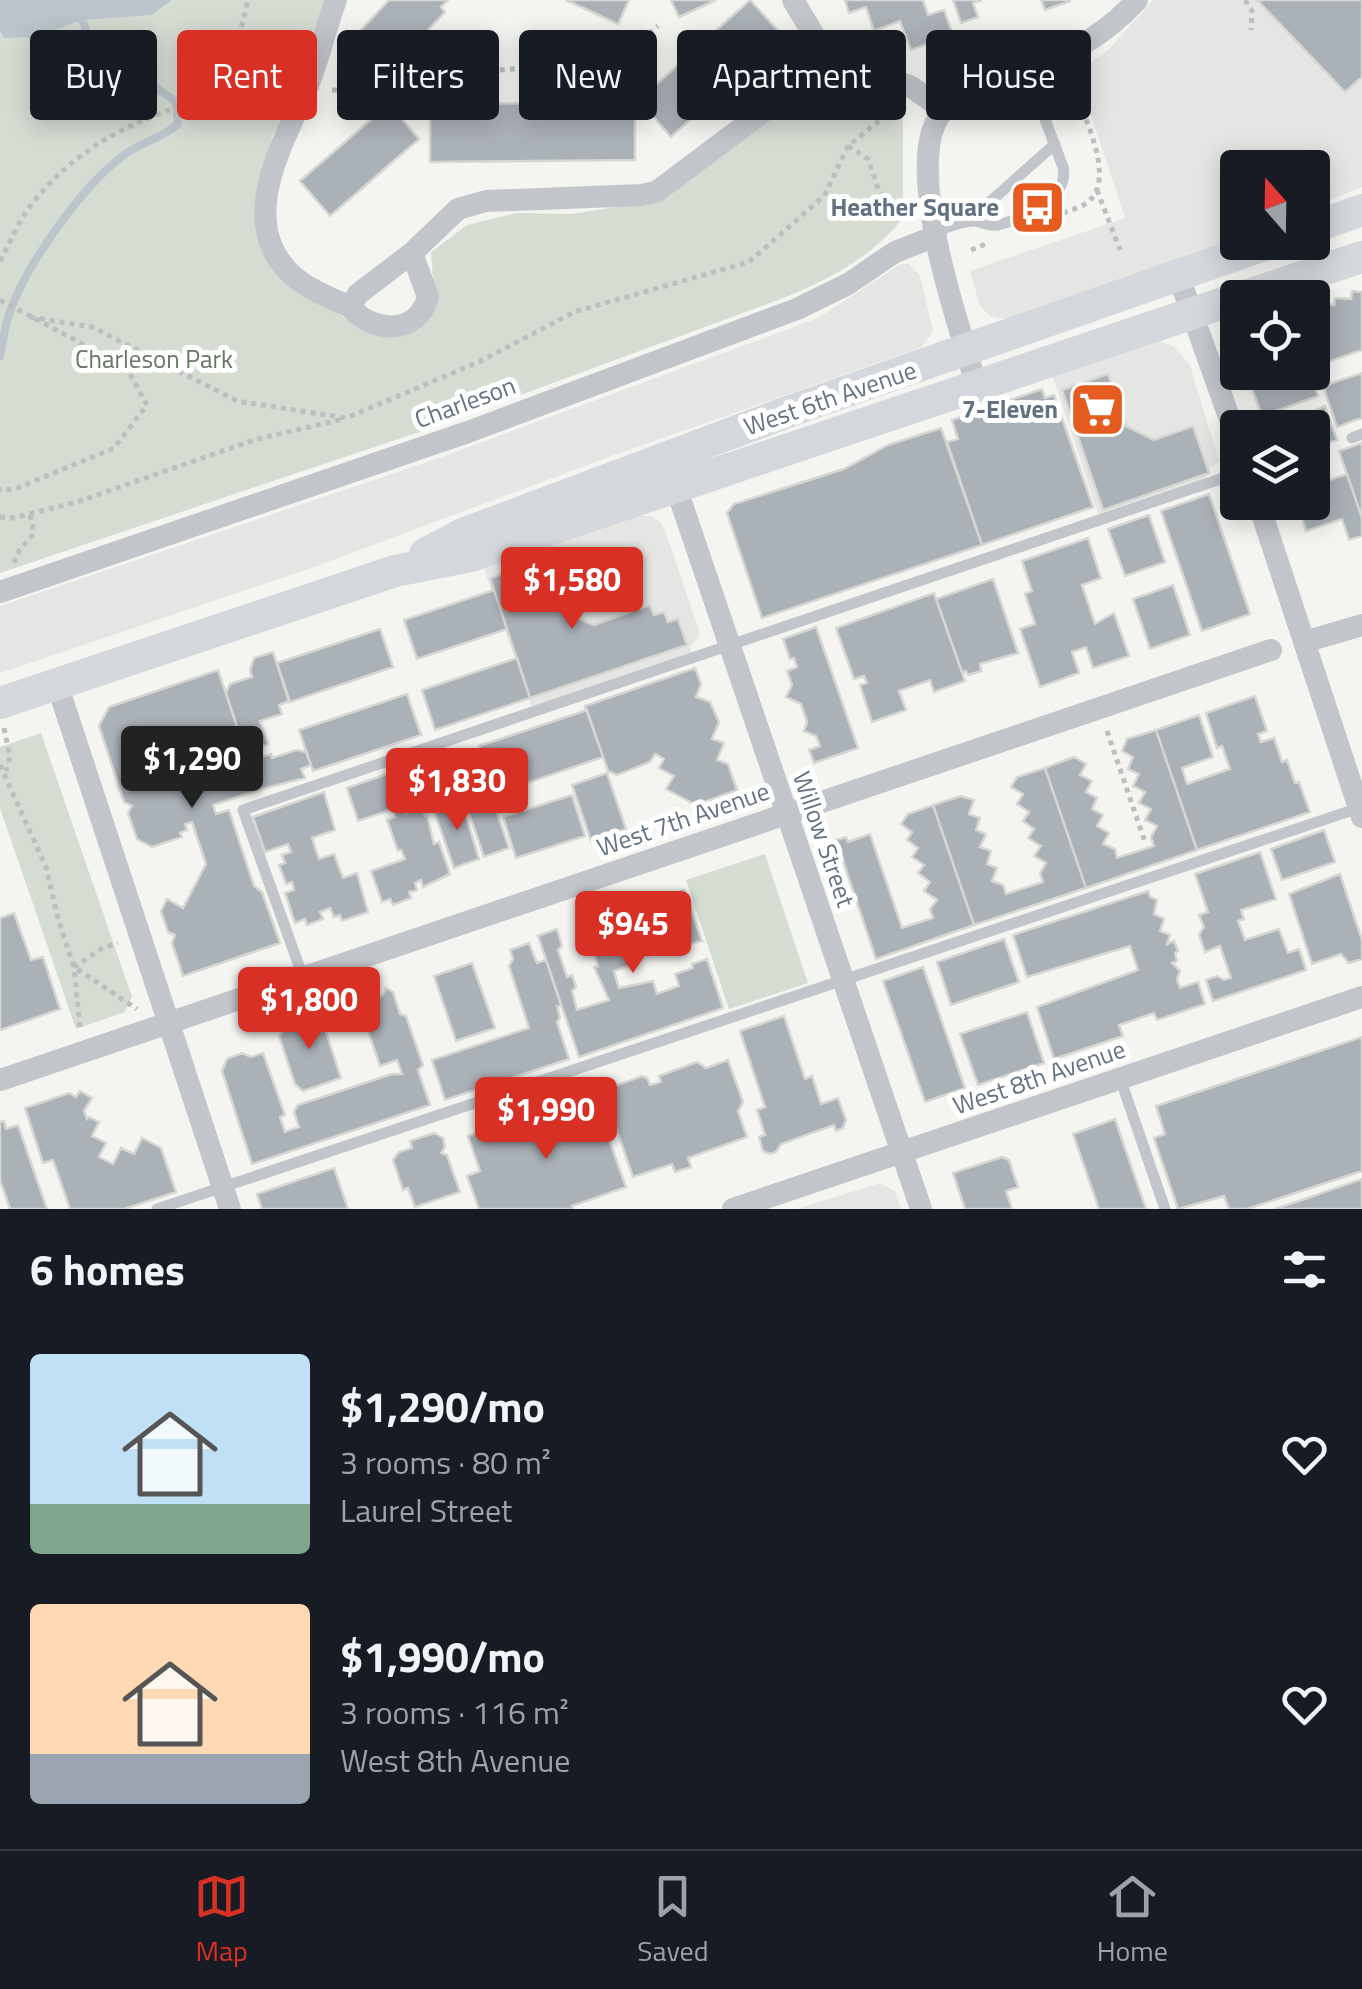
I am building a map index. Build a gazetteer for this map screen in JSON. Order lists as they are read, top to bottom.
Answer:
{
  "streets": {
    "main road": ["West 6th Avenue"],
    "street": [
      "Charleson",
      "West 7th Avenue",
      "Willow Street",
      "West 8th Avenue"
    ]
  },
  "crossings": [
    ["West 6th Avenue", "Willow Street"],
    ["West 7th Avenue", "Willow Street"],
    ["Willow Street", "West 8th Avenue"]
  ],
  "parks": ["Charleson Park"],
  "places": {
    "bus stop": ["Heather Square"],
    "supermarket": ["7-Eleven"]
  },
  "north": "top",
  "page": {
    "chip": [
      "Buy",
      "Rent",
      "Filters",
      "New",
      "Apartment",
      "House"
    ],
    "price": [
      "$1,580",
      "$1,290",
      "$1,830",
      "$945",
      "$1,800",
      "$1,990"
    ],
    "heading": "6 homes",
    "list": [
      {
        "name": "$1,290/mo",
        "note": "3 rooms · 80 m² · Laurel Street"
      },
      {
        "name": "$1,990/mo",
        "note": "3 rooms · 116 m² · West 8th Avenue"
      }
    ],
    "tabs": ["Map", "Saved", "Home"]
  }
}
